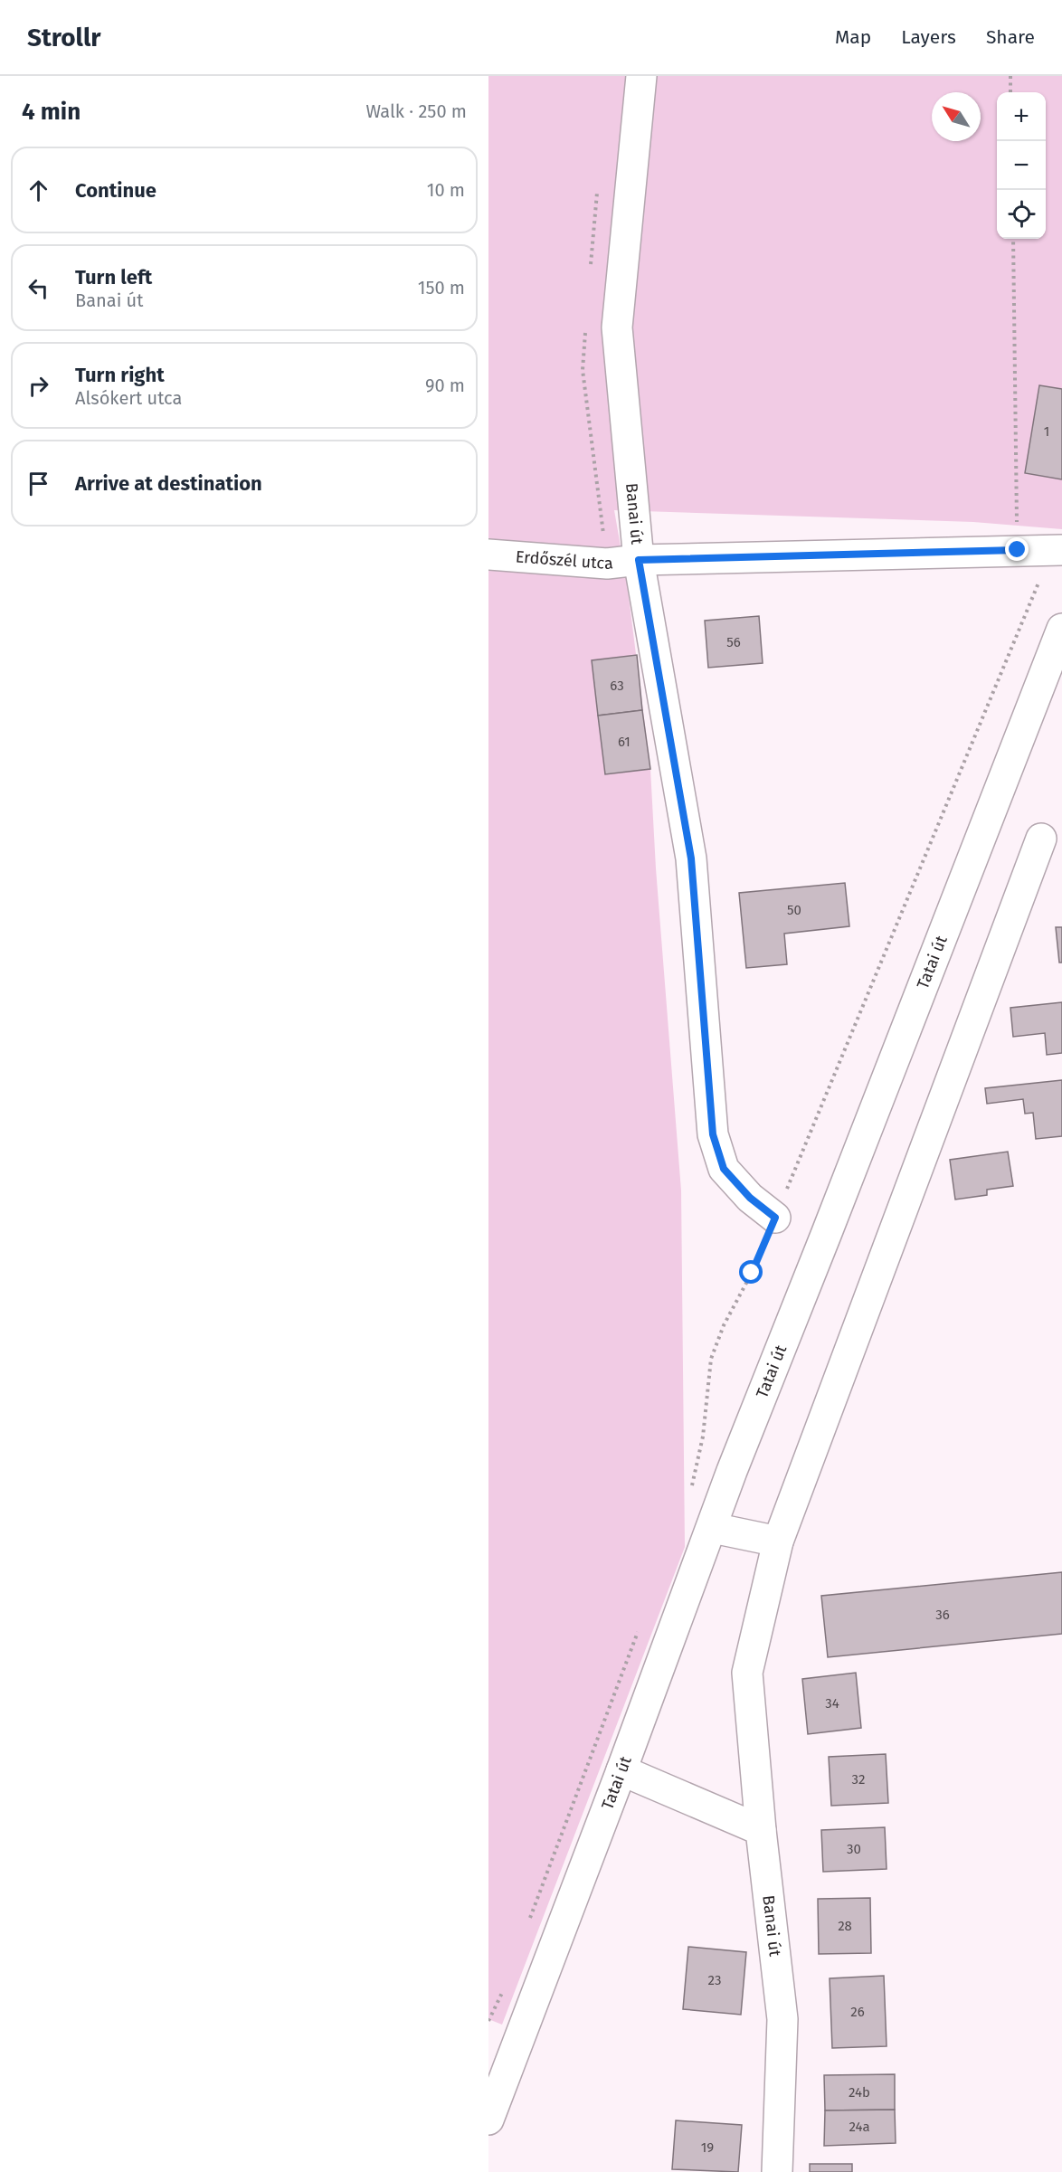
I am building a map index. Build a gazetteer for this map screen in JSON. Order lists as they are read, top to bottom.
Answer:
{
  "streets": {
    "street": ["Banai út", "Erdőszél utca", "Tatai út"]
  },
  "crossings": [
    ["Banai út", "Erdőszél utca"]
  ],
  "house_numbers": [
    "1",
    "56",
    "63",
    "61",
    "50",
    "36",
    "34",
    "32",
    "30",
    "28",
    "23",
    "26",
    "24b",
    "24a",
    "19"
  ],
  "north": "top left",
  "page": {
    "header": "Strollr",
    "nav": ["Map", "Layers", "Share"],
    "heading": ["4 min", "Walk · 250 m"],
    "map_buttons": ["+", "−"],
    "list": [
      ["Continue", "10 m"],
      ["Turn left", "Banai út", "150 m"],
      ["Turn right", "Alsókert utca", "90 m"],
      "Arrive at destination"
    ]
  }
}
